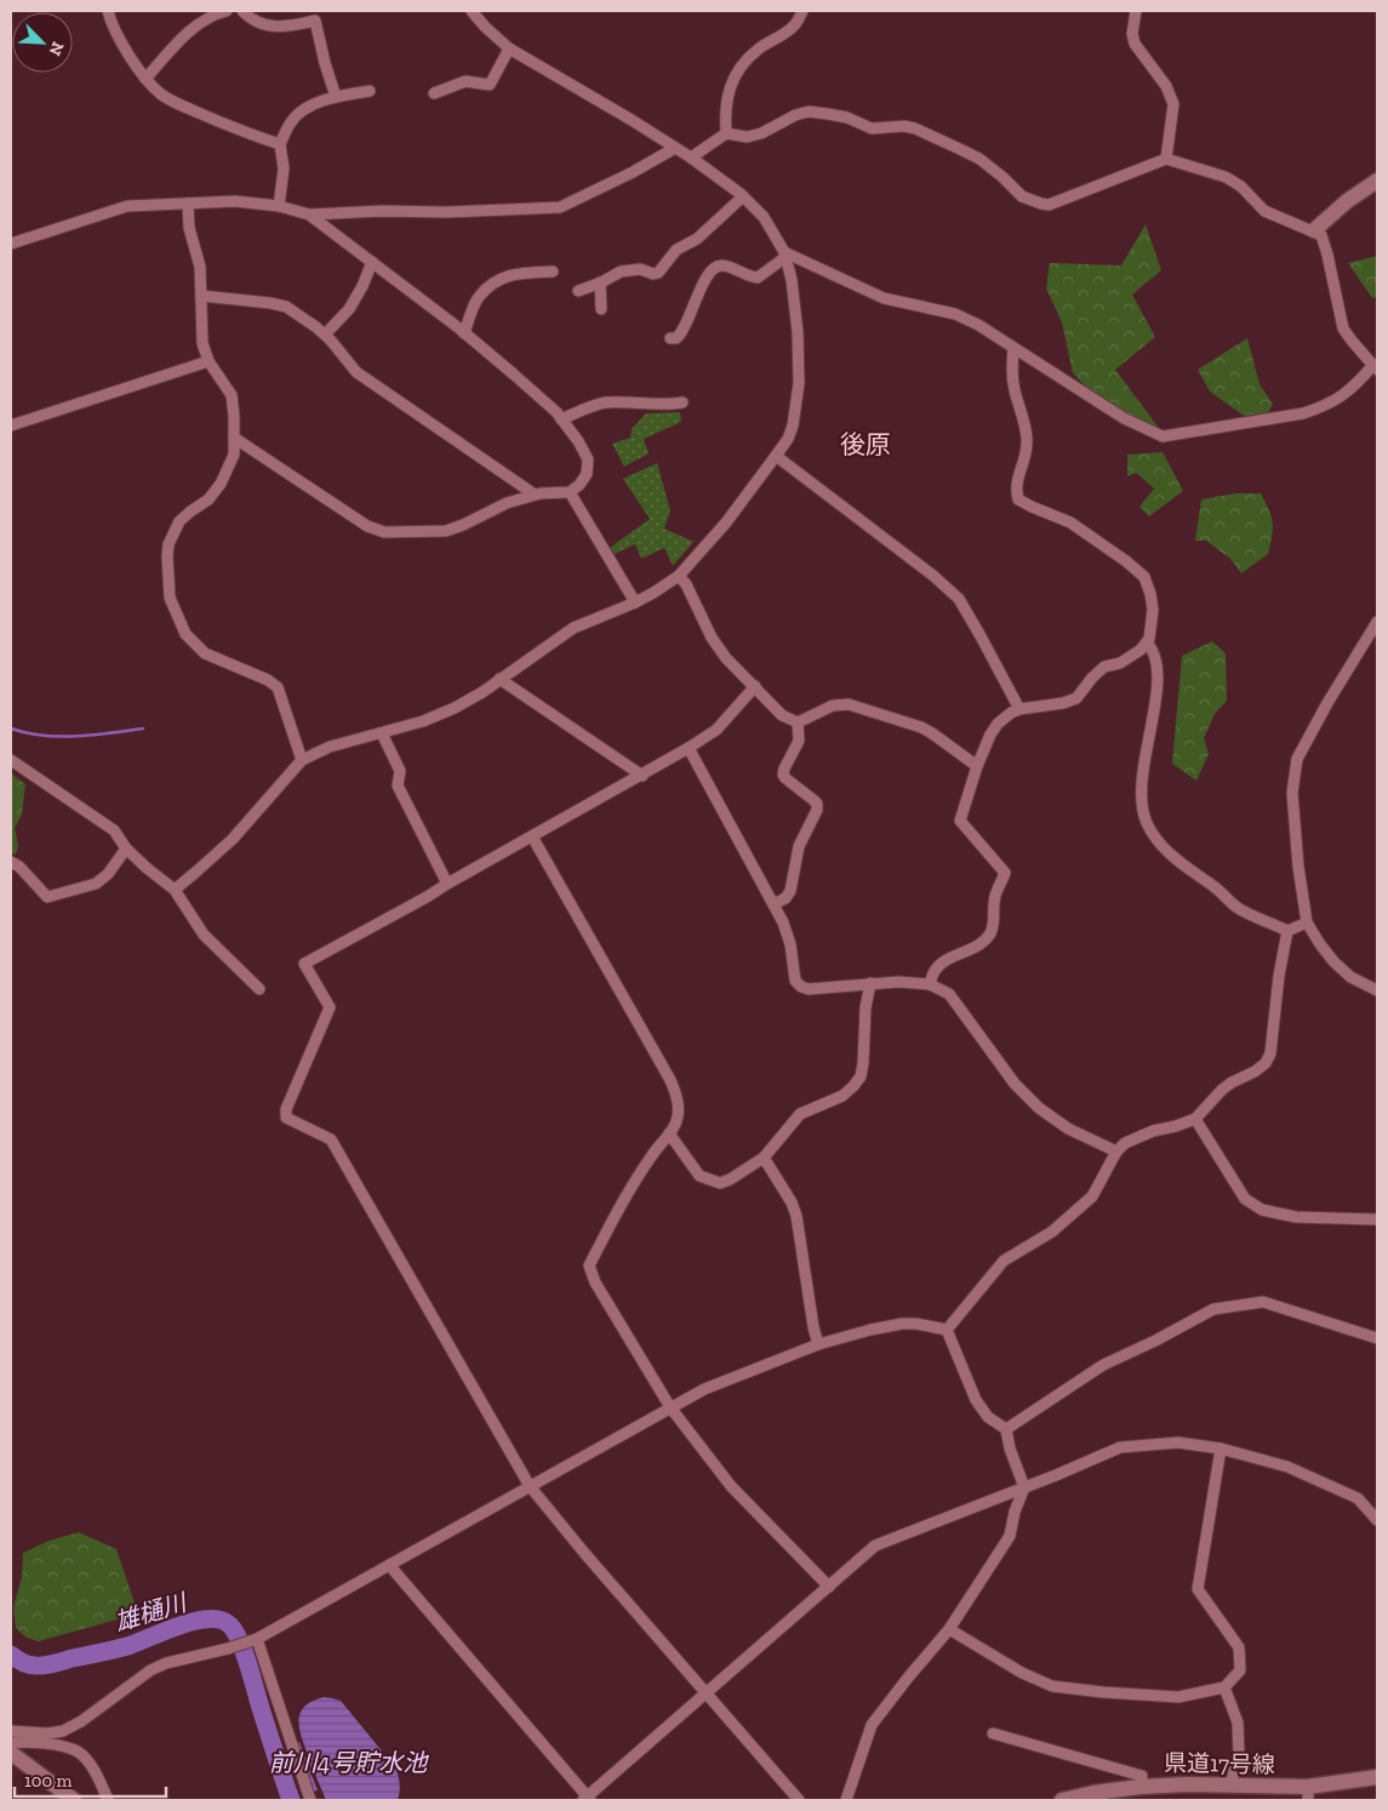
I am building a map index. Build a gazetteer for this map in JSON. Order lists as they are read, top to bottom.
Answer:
{
  "streets": {
    "main road": ["県道17号線"]
  },
  "districts": ["後原"],
  "water": ["雄樋川", "前川4号貯水池"],
  "scale_bar": "100 m",
  "north": "bottom right"
}
